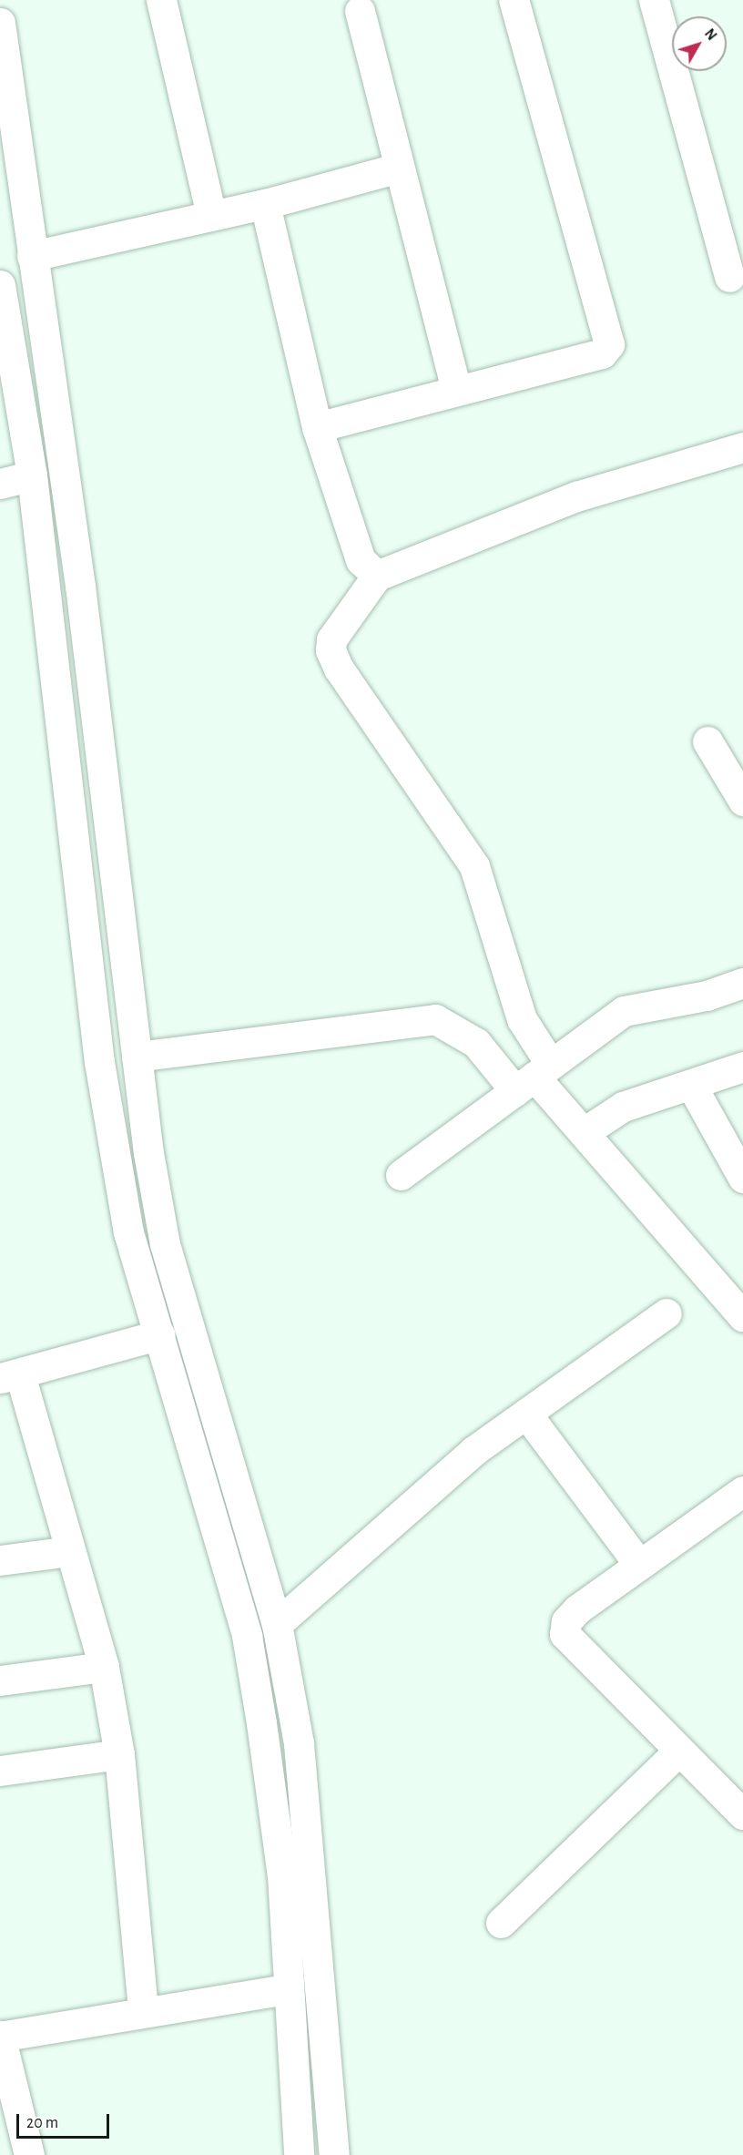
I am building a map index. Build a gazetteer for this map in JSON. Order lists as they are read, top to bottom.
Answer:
{
  "scale_bar": "20 m",
  "north": "top right"
}
